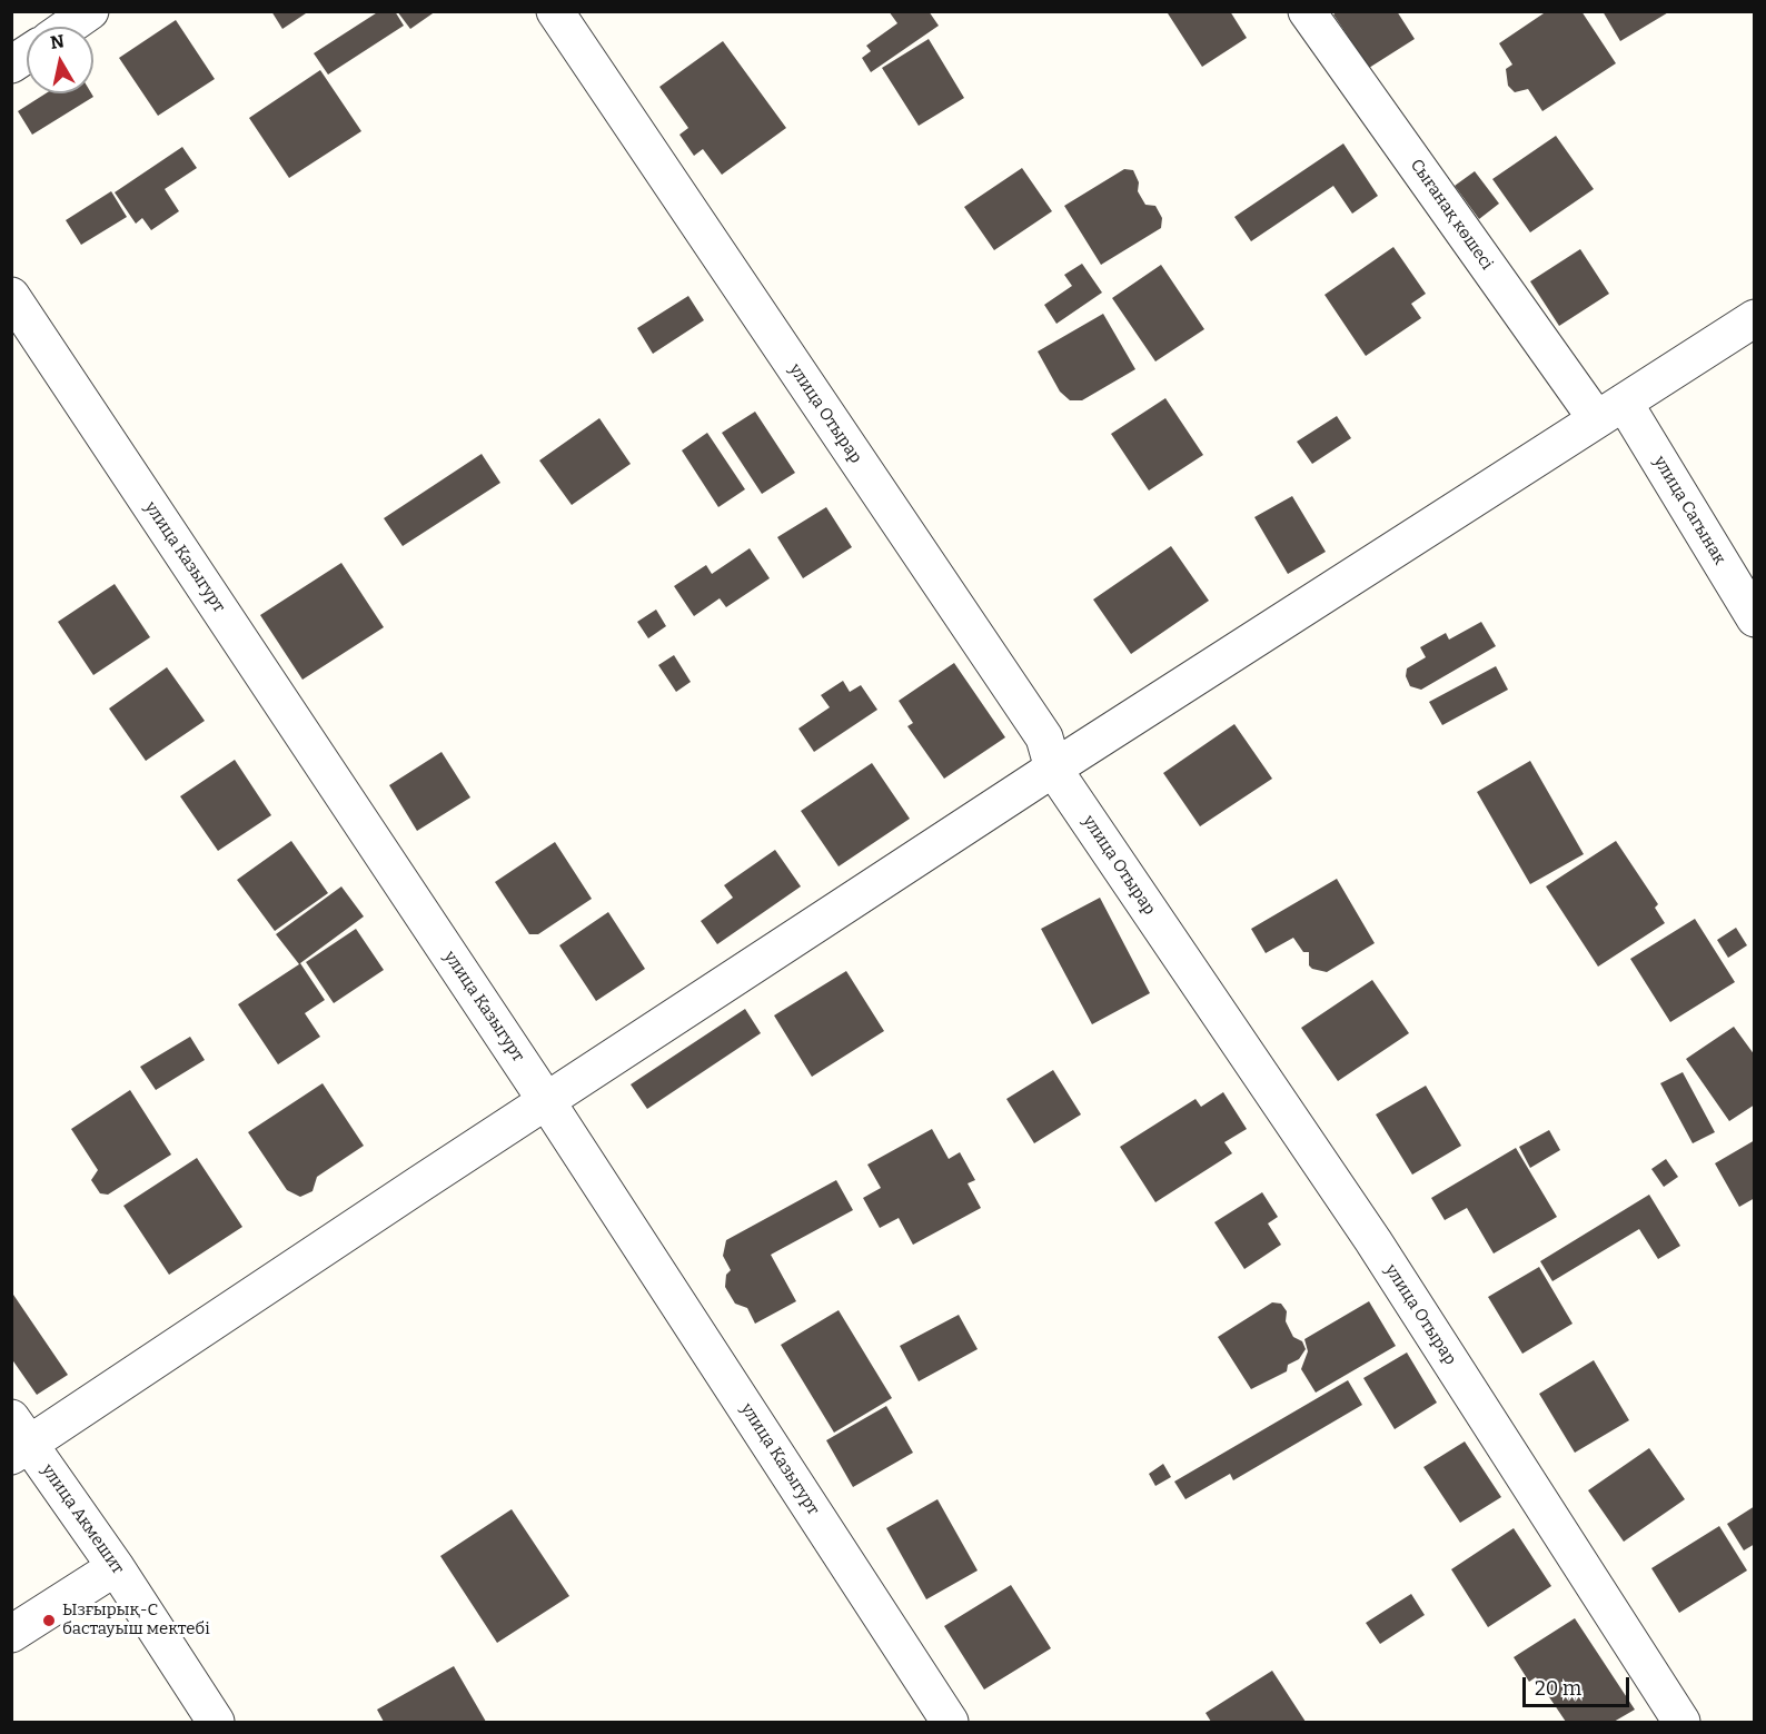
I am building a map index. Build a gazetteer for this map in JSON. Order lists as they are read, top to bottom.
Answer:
{
  "streets": {
    "street": [
      "Сығанақ көшесі",
      "улица Отырар",
      "улица Сагынак",
      "улица Казыгурт",
      "улица Акмешит"
    ]
  },
  "crossings": [
    ["Сығанақ көшесі", "улица Сагынак"]
  ],
  "places": ["Ызғырық-С бастауыш мектебі"],
  "scale_bar": "20 m",
  "north": "top"
}
